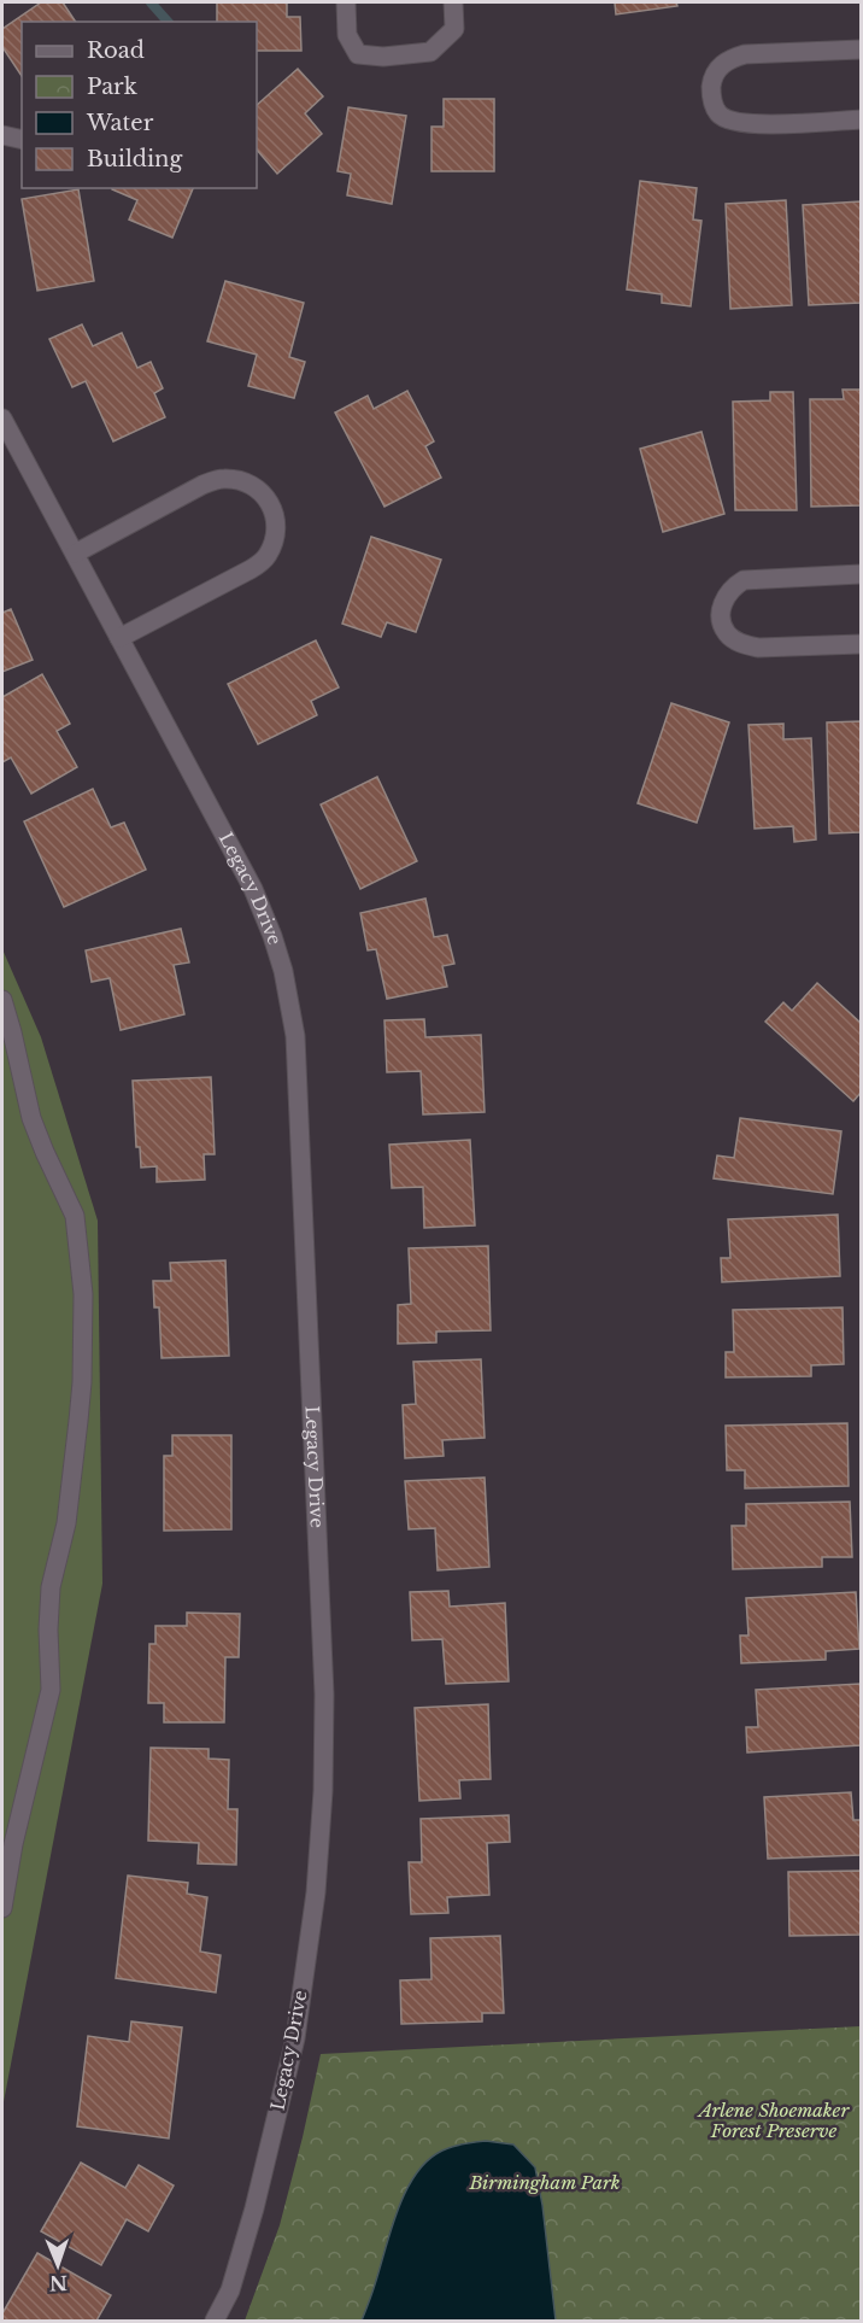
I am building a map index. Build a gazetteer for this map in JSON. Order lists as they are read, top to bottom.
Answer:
{
  "streets": {
    "street": ["Legacy Drive"]
  },
  "parks": ["Arlene Shoemaker Forest Preserve", "Birmingham Park"],
  "legend": [
    "Road",
    "Park",
    "Water",
    "Building"
  ],
  "north": "bottom"
}
